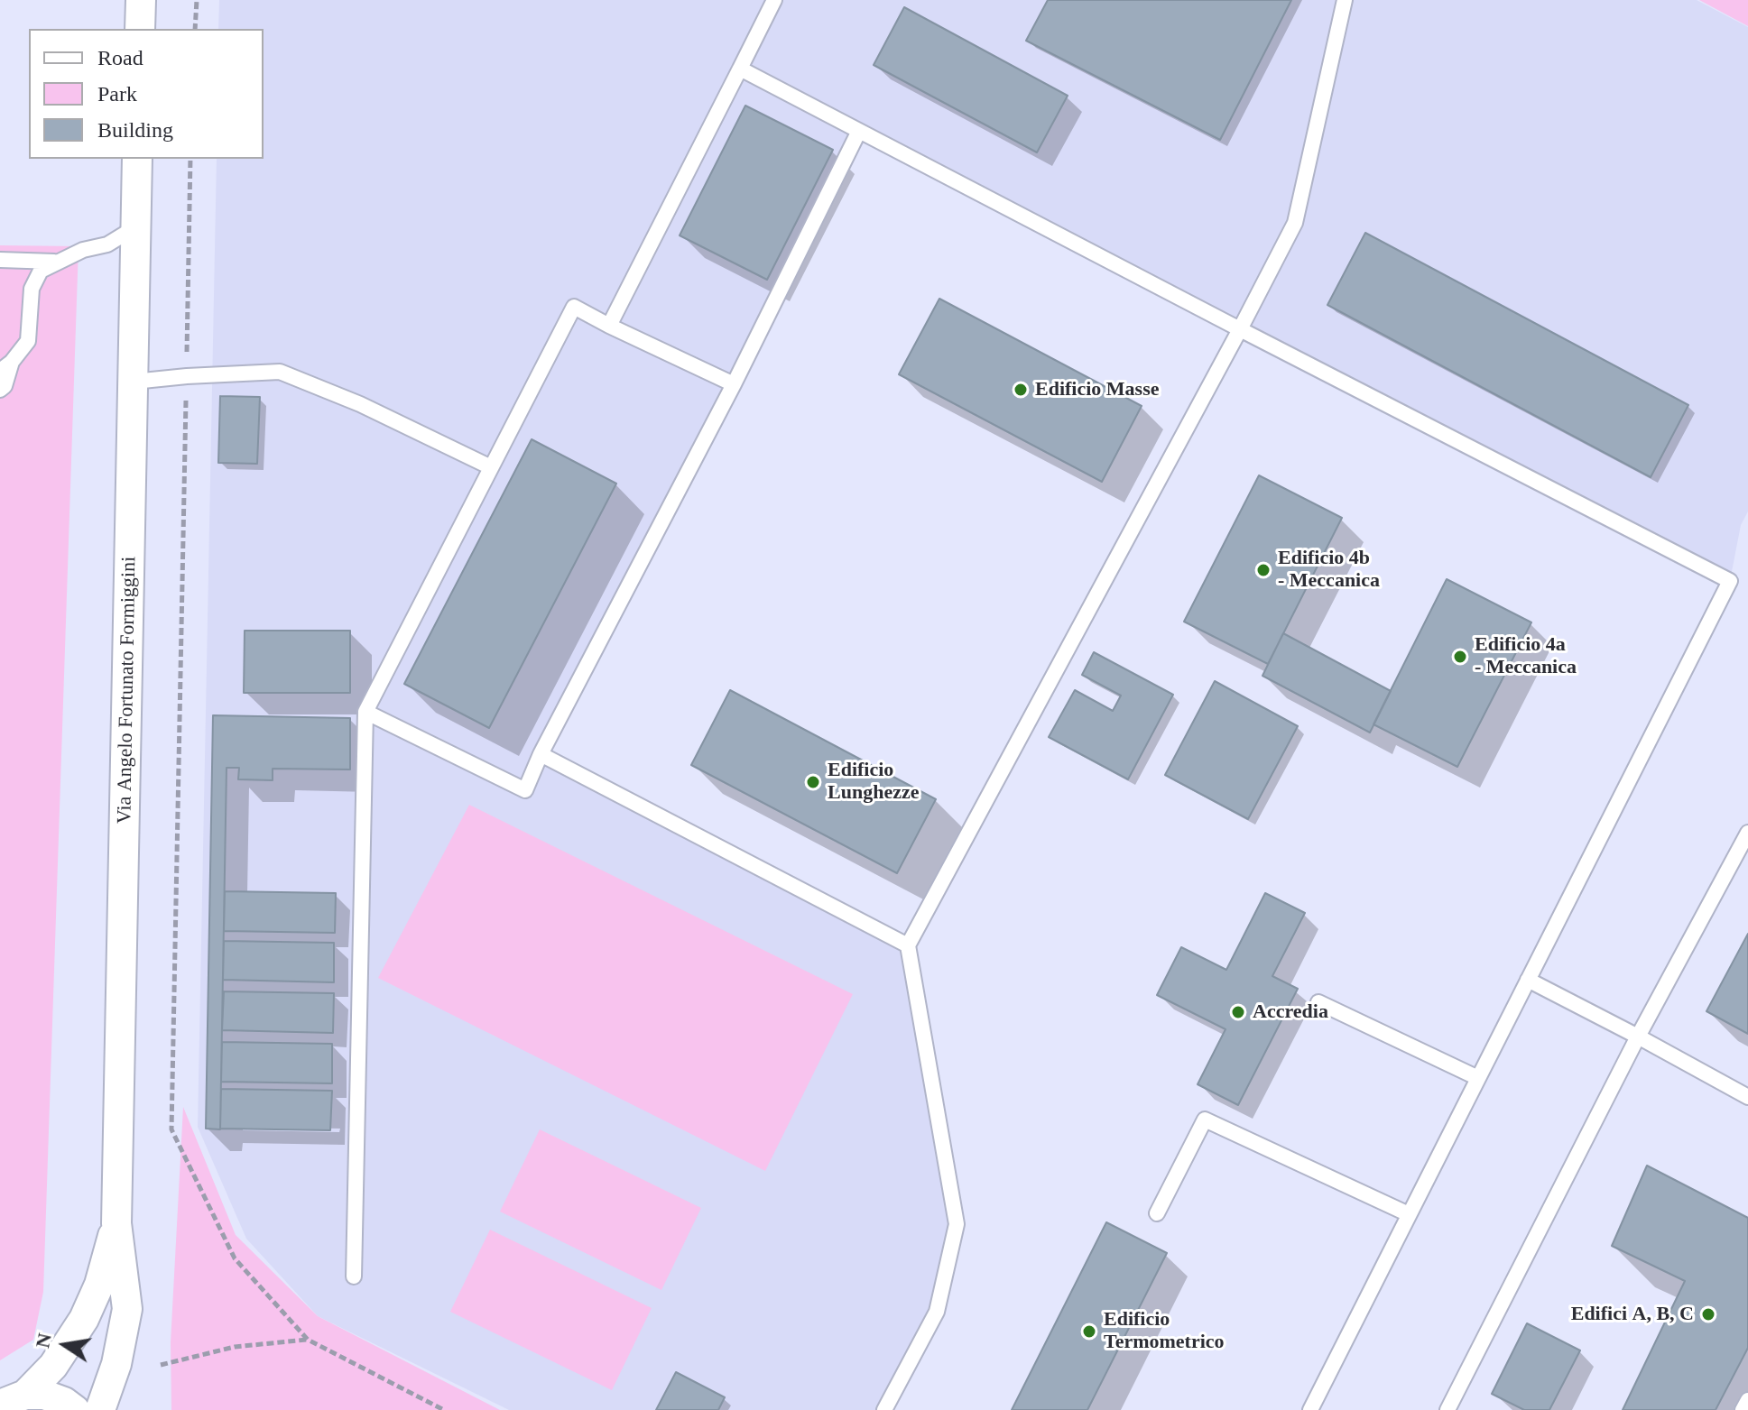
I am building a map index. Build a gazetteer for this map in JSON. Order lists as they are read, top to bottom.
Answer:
{
  "streets": {
    "street": ["Via Angelo Fortunato Formiggini"]
  },
  "places": [
    "Edificio Masse",
    "Edificio 4b - Meccanica",
    "Edificio 4a - Meccanica",
    "Edificio Lunghezze",
    "Accredia",
    "Edifici A, B, C",
    "Edificio Termometrico"
  ],
  "legend": ["Road", "Park", "Building"],
  "north": "left"
}
